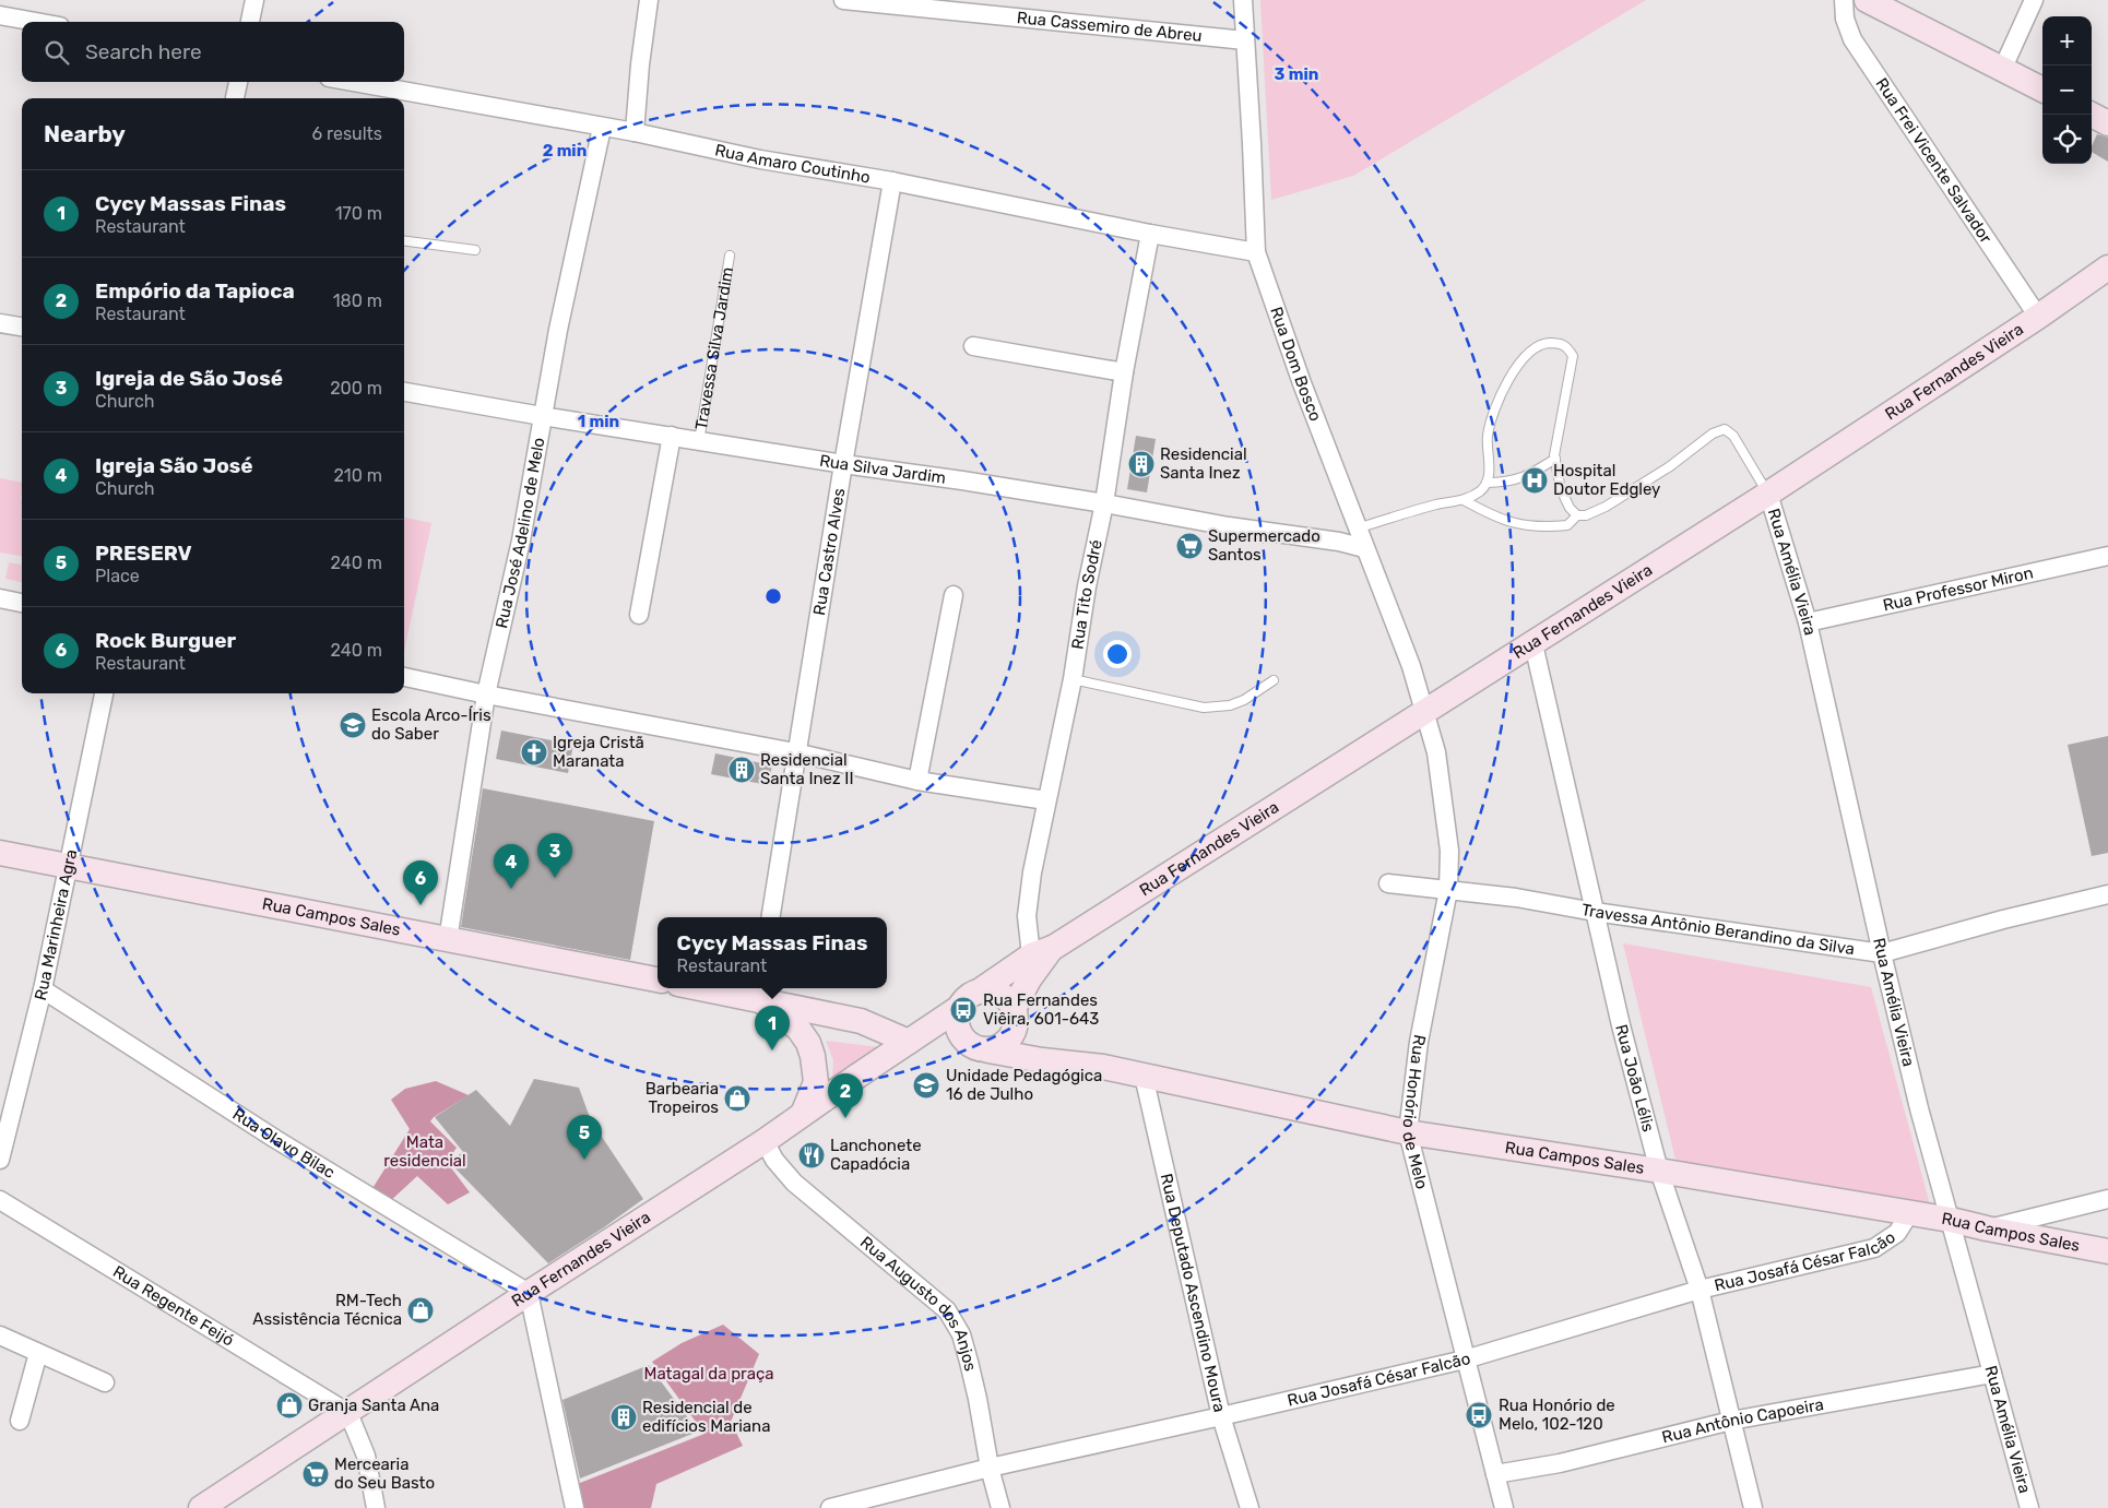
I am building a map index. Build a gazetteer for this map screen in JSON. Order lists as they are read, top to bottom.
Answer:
{
  "streets": {
    "street": [
      "Rua Cassemiro de Abreu",
      "Rua Frei Vicente Salvador",
      "Rua Amaro Coutinho",
      "Travessa Silva Jardim",
      "Rua Dom Bosco",
      "Rua Fernandes Vieira",
      "Rua Silva Jardim",
      "Rua José Adelino de Melo",
      "Rua Castro Alves",
      "Rua Amélia Vieira",
      "Rua Professor Miron",
      "Rua Tito Sodré",
      "Rua Campos Sales",
      "Rua Marinheira Agra",
      "Travessa Antônio Berandino da Silva",
      "Rua João Lélis",
      "Rua Honório de Melo",
      "Rua Olavo Bilac",
      "Rua Josafá César Falcão",
      "Rua Deputado Ascendino Moura",
      "Rua Regente Feijó",
      "Rua Augusto dos Anjos",
      "Rua Antônio Capoeira"
    ]
  },
  "crossings": [
    ["Rua Cassemiro de Abreu", "Rua Dom Bosco"],
    ["Rua Frei Vicente Salvador", "Rua Fernandes Vieira"],
    ["Rua Amaro Coutinho", "Rua Dom Bosco"],
    ["Rua Amaro Coutinho", "Rua José Adelino de Melo"],
    ["Rua Amaro Coutinho", "Rua Castro Alves"],
    ["Rua Amaro Coutinho", "Rua Tito Sodré"],
    ["Travessa Silva Jardim", "Rua Silva Jardim"],
    ["Rua Dom Bosco", "Rua Fernandes Vieira"],
    ["Rua Dom Bosco", "Rua Silva Jardim"],
    ["Rua Dom Bosco", "Rua Honório de Melo"],
    ["Rua Fernandes Vieira", "Rua Amélia Vieira"],
    ["Rua Fernandes Vieira", "Rua Tito Sodré"],
    ["Rua Fernandes Vieira", "Rua Campos Sales"],
    ["Rua Fernandes Vieira", "Rua João Lélis"],
    ["Rua Fernandes Vieira", "Rua Honório de Melo"],
    ["Rua Fernandes Vieira", "Rua Olavo Bilac"],
    ["Rua Fernandes Vieira", "Rua Regente Feijó"],
    ["Rua Fernandes Vieira", "Rua Augusto dos Anjos"],
    ["Rua Silva Jardim", "Rua José Adelino de Melo"],
    ["Rua Silva Jardim", "Rua Castro Alves"],
    ["Rua Silva Jardim", "Rua Tito Sodré"],
    ["Rua José Adelino de Melo", "Rua Campos Sales"],
    ["Rua Amélia Vieira", "Rua Professor Miron"],
    ["Rua Amélia Vieira", "Rua Campos Sales"],
    ["Rua Amélia Vieira", "Travessa Antônio Berandino da Silva"],
    ["Rua Amélia Vieira", "Rua Antônio Capoeira"],
    ["Rua Campos Sales", "Rua Marinheira Agra"],
    ["Rua Campos Sales", "Rua João Lélis"],
    ["Rua Campos Sales", "Rua Honório de Melo"],
    ["Rua Campos Sales", "Rua Josafá César Falcão"],
    ["Rua Campos Sales", "Rua Deputado Ascendino Moura"],
    ["Rua Marinheira Agra", "Rua Olavo Bilac"],
    ["Travessa Antônio Berandino da Silva", "Rua João Lélis"],
    ["Travessa Antônio Berandino da Silva", "Rua Honório de Melo"],
    ["Rua João Lélis", "Rua Josafá César Falcão"],
    ["Rua João Lélis", "Rua Antônio Capoeira"],
    ["Rua Honório de Melo", "Rua Josafá César Falcão"],
    ["Rua Honório de Melo", "Rua Antônio Capoeira"],
    ["Rua Josafá César Falcão", "Rua Deputado Ascendino Moura"],
    ["Rua Josafá César Falcão", "Rua Augusto dos Anjos"]
  ],
  "parks": ["Mata residencial", "Matagal da praça"],
  "places": {
    "building": ["Residencial Santa Inez", "Residencial Santa Inez II", "Residencial de edifícios Mariana"],
    "hospital": ["Hospital Doutor Edgley"],
    "supermarket": ["Supermercado Santos", "Mercearia do Seu Basto"],
    "school or university": ["Escola Arco-Íris do Saber", "Unidade Pedagógica 16 de Julho"],
    "church": ["Igreja Cristã Maranata"],
    "bus stop": ["Rua Fernandes Viêira, 601-643", "Rua Honório de Melo, 102-120"],
    "shop": ["Barbearia Tropeiros", "RM-Tech Assistência Técnica", "Granja Santa Ana"],
    "restaurant": ["Lanchonete Capadócia"]
  },
  "page": {
    "map_buttons": ["+", "−"],
    "search": "Search here",
    "heading": ["Nearby", "6 results"],
    "list": [
      {
        "mark": "1",
        "name": "Cycy Massas Finas",
        "note": "Restaurant",
        "value": "170 m"
      },
      {
        "mark": "2",
        "name": "Empório da Tapioca",
        "note": "Restaurant",
        "value": "180 m"
      },
      {
        "mark": "3",
        "name": "Igreja de São José",
        "note": "Church",
        "value": "200 m"
      },
      {
        "mark": "4",
        "name": "Igreja São José",
        "note": "Church",
        "value": "210 m"
      },
      {
        "mark": "5",
        "name": "PRESERV",
        "note": "Place",
        "value": "240 m"
      },
      {
        "mark": "6",
        "name": "Rock Burguer",
        "note": "Restaurant",
        "value": "240 m"
      }
    ],
    "pins": [
      "3",
      "4",
      "6",
      "1",
      "2",
      "5"
    ],
    "popup": ["Cycy Massas Finas", "Restaurant"]
  },
  "rings": ["3 min", "2 min", "1 min"]
}
